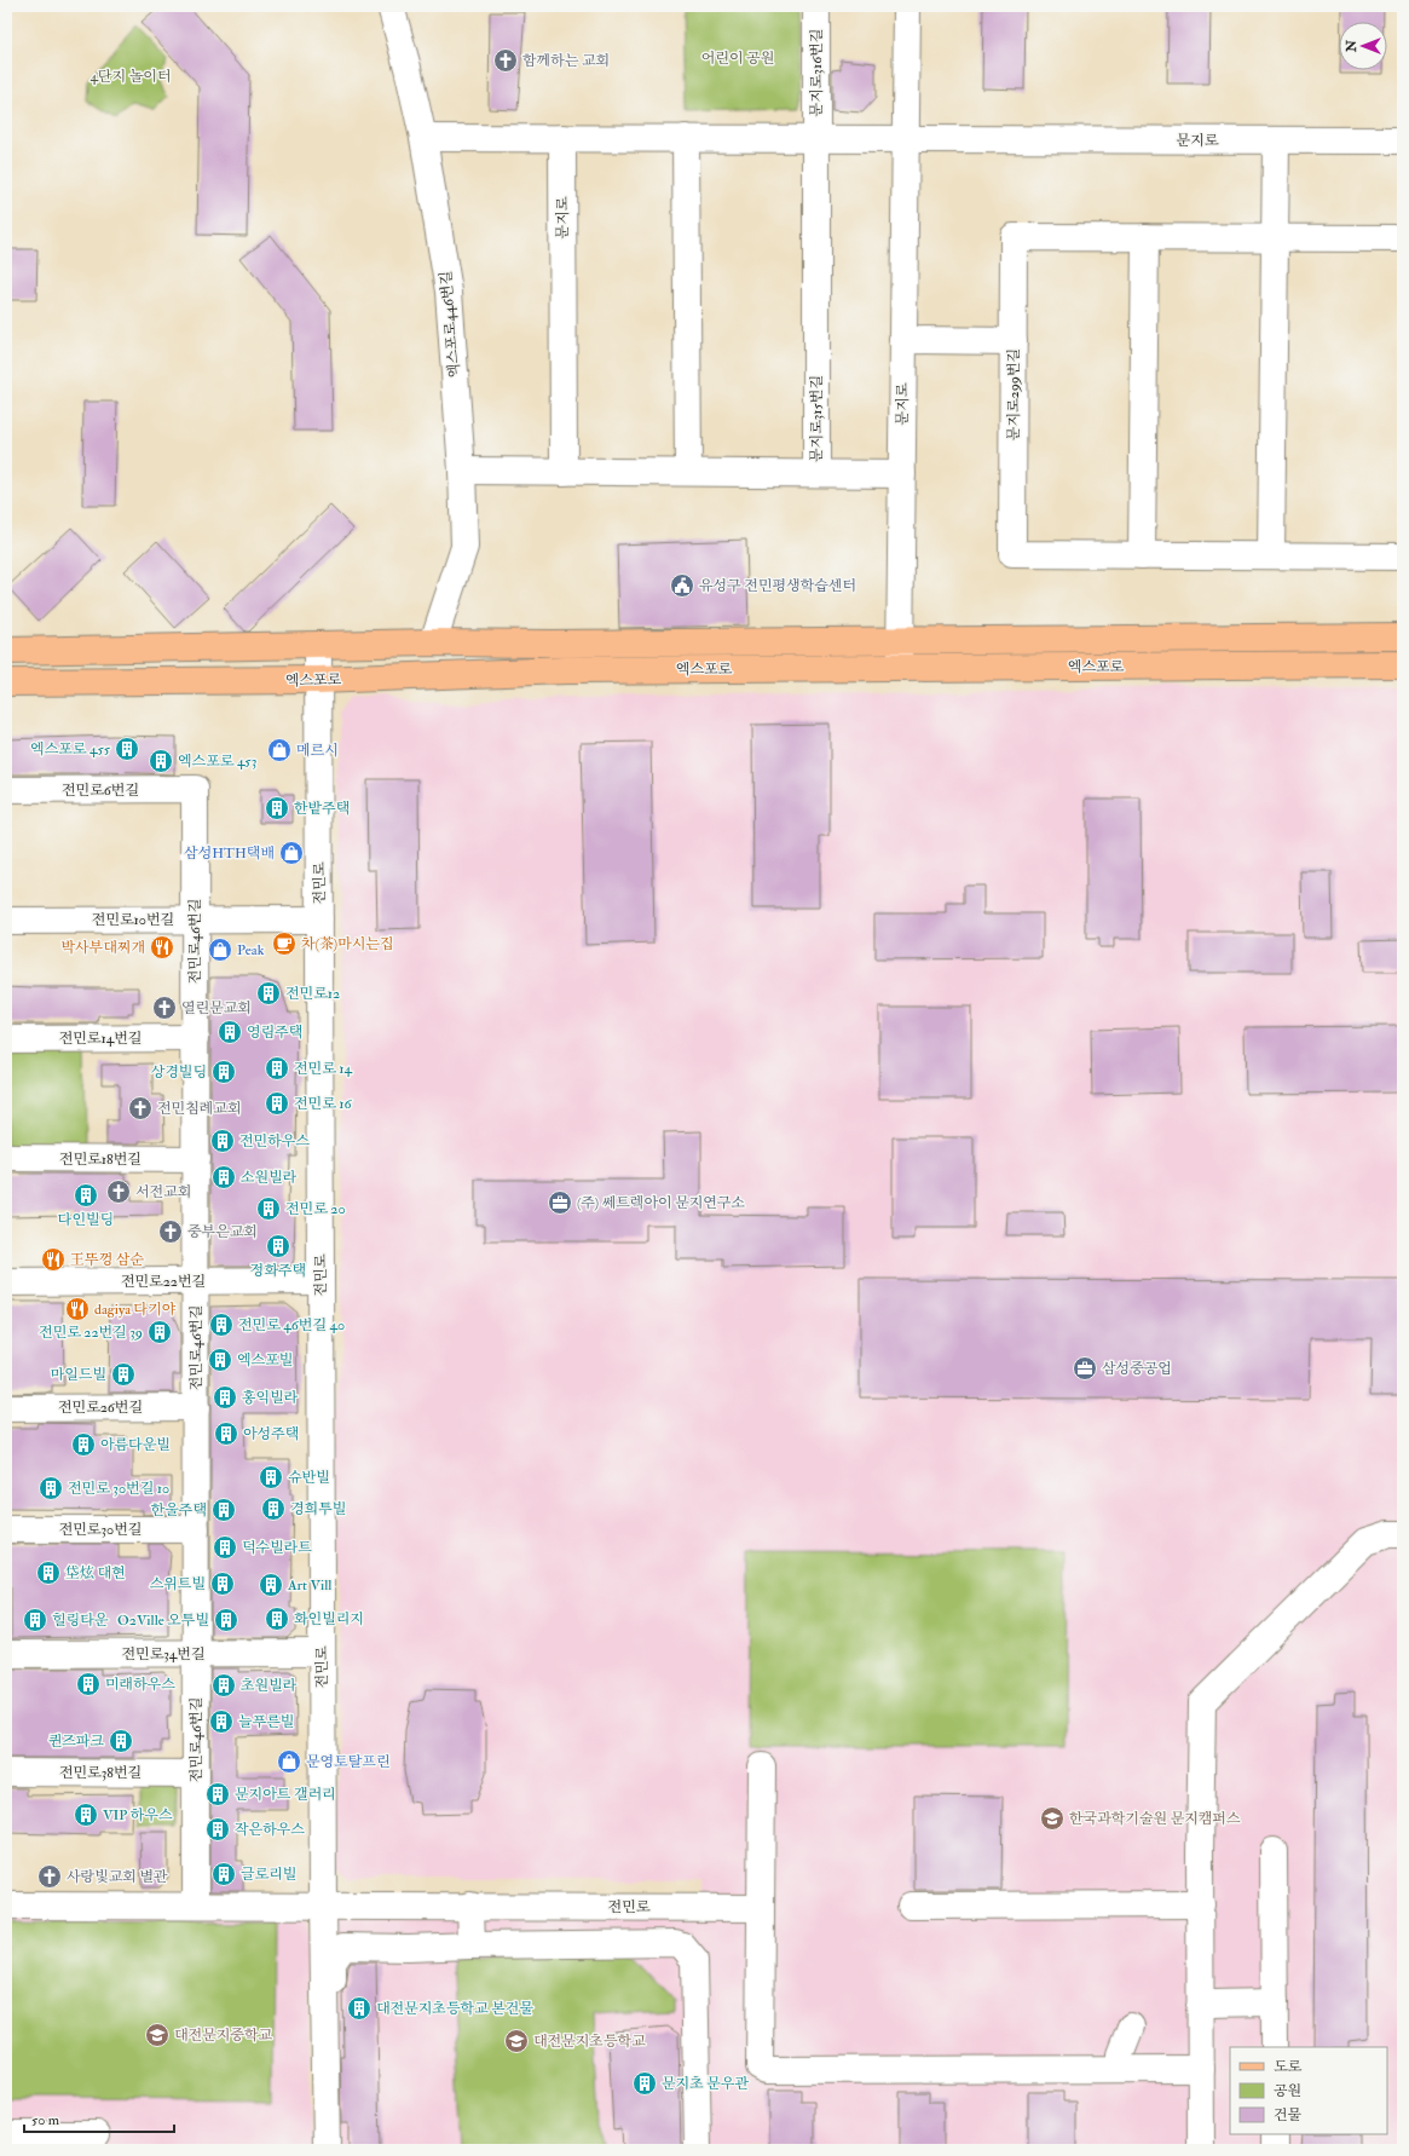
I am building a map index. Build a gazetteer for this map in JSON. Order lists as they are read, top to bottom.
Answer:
{
  "streets": {
    "main road": ["엑스포로"],
    "street": [
      "문지로316번길",
      "문지로",
      "엑스포로446번길",
      "문지로299번길",
      "문지로315번길",
      "전민로6번길",
      "전민로",
      "전민로10번길",
      "전민로46번길",
      "전민로14번길",
      "전민로18번길",
      "전민로22번길",
      "전민로26번길",
      "전민로30번길",
      "전민로34번길",
      "전민로38번길"
    ]
  },
  "crossings": [
    ["문지로316번길", "문지로"],
    ["문지로316번길", "문지로315번길"],
    ["문지로", "엑스포로446번길"],
    ["문지로", "문지로315번길"],
    ["문지로", "엑스포로"],
    ["엑스포로446번길", "문지로315번길"],
    ["엑스포로446번길", "엑스포로"],
    ["엑스포로", "전민로"],
    ["전민로6번길", "전민로46번길"],
    ["전민로", "전민로10번길"],
    ["전민로", "전민로46번길"],
    ["전민로", "전민로22번길"],
    ["전민로", "전민로34번길"],
    ["전민로10번길", "전민로46번길"],
    ["전민로46번길", "전민로14번길"],
    ["전민로46번길", "전민로18번길"],
    ["전민로46번길", "전민로22번길"],
    ["전민로46번길", "전민로26번길"],
    ["전민로46번길", "전민로30번길"],
    ["전민로46번길", "전민로34번길"],
    ["전민로46번길", "전민로38번길"]
  ],
  "parks": ["어린이 공원", "4단지 놀이터"],
  "places": {
    "church": [
      "함께하는 교회",
      "열린문교회",
      "전민침례교회",
      "서전교회",
      "중부은교회",
      "사랑빛교회 별관"
    ],
    "public building": ["유성구 전민평생학습센터"],
    "building": [
      "엑스포로 455",
      "엑스포로 453",
      "한밭주택",
      "전민로12",
      "영림주택",
      "전민로 14",
      "상경빌딩",
      "전민로 16",
      "전민하우스",
      "소원빌라",
      "다인빌딩",
      "전민로 20",
      "정화주택",
      "전민로 46번길 40",
      "전민로 22번길 39",
      "엑스포빌",
      "마일드빌",
      "홍익빌라",
      "아성주택",
      "아름다운빌",
      "슈반빌",
      "전민로 30번길 10",
      "경희투빌",
      "한울주택",
      "덕수빌라트",
      "垈炫 대현",
      "스위트빌",
      "Art Vill",
      "화인빌리지",
      "힐링타운",
      "O2Ville 오투빌",
      "미래하우스",
      "초원빌라",
      "늘푸른빌",
      "퀸즈파크",
      "문지아트 갤러리",
      "VIP 하우스",
      "작은하우스",
      "글로리빌",
      "대전문지초등학교 본건물",
      "문지초 문우관"
    ],
    "shop": [
      "메르시",
      "삼성HTH택배",
      "Peak",
      "문영토탈프린"
    ],
    "cafe": ["차(茶)마시는집"],
    "restaurant": ["박사부대찌개", "王뚜껑 삼순", "dagiya 다기야"],
    "office": ["(주) 쎄트렉아이 문지연구소", "삼성중공업"],
    "school or university": ["한국과학기술원 문지캠퍼스", "대전문지중학교", "대전문지초등학교"]
  },
  "legend": ["도로", "공원", "건물"],
  "scale_bar": "50 m",
  "north": "left"
}
